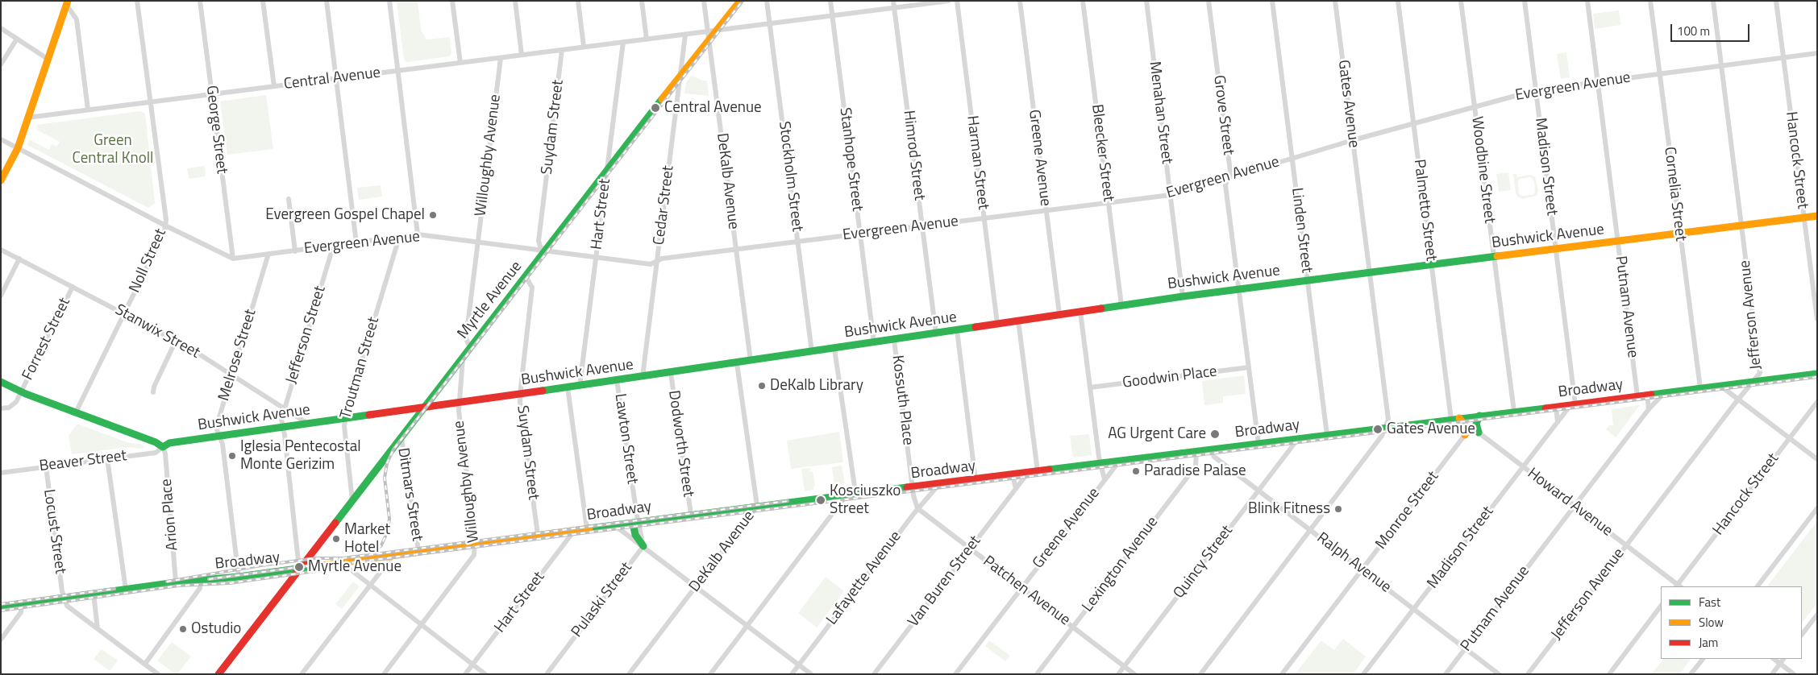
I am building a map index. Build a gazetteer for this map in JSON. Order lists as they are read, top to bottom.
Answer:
{
  "streets": {
    "main road": ["Bushwick Avenue", "Myrtle Avenue", "Broadway"],
    "street": [
      "Central Avenue",
      "Evergreen Avenue",
      "Gates Avenue",
      "Menahan Street",
      "Grove Street",
      "Suydam Street",
      "George Street",
      "Bleecker Street",
      "Willoughby Avenue",
      "Himrod Street",
      "Greene Avenue",
      "Stanhope Street",
      "Hancock Street",
      "Harman Street",
      "Madison Street",
      "Woodbine Street",
      "Stockholm Street",
      "DeKalb Avenue",
      "Cornelia Street",
      "Cedar Street",
      "Palmetto Street",
      "Hart Street",
      "Linden Street",
      "Noll Street",
      "Putnam Avenue",
      "Jefferson Avenue",
      "Stanwix Street",
      "Jefferson Street",
      "Forrest Street",
      "Melrose Street",
      "Troutman Street",
      "Goodwin Place",
      "Kossuth Place",
      "Lawton Street",
      "Dodworth Street",
      "Beaver Street",
      "Ditmars Street",
      "Howard Avenue",
      "Monroe Street",
      "Arion Place",
      "Locust Street",
      "Quincy Street",
      "Ralph Avenue",
      "Lexington Avenue",
      "Lafayette Avenue",
      "Van Buren Street",
      "Patchen Avenue",
      "Pulaski Street"
    ]
  },
  "crossings": [
    ["Central Avenue", "Suydam Street"],
    ["Central Avenue", "George Street"],
    ["Central Avenue", "Willoughby Avenue"],
    ["Central Avenue", "Himrod Street"],
    ["Central Avenue", "Stanhope Street"],
    ["Central Avenue", "Stockholm Street"],
    ["Central Avenue", "DeKalb Avenue"],
    ["Central Avenue", "Cedar Street"],
    ["Central Avenue", "Hart Street"],
    ["Central Avenue", "Noll Street"],
    ["Central Avenue", "Myrtle Avenue"],
    ["Evergreen Avenue", "Gates Avenue"],
    ["Evergreen Avenue", "Menahan Street"],
    ["Evergreen Avenue", "Grove Street"],
    ["Evergreen Avenue", "Suydam Street"],
    ["Evergreen Avenue", "George Street"],
    ["Evergreen Avenue", "Bleecker Street"],
    ["Evergreen Avenue", "Willoughby Avenue"],
    ["Evergreen Avenue", "Himrod Street"],
    ["Evergreen Avenue", "Greene Avenue"],
    ["Evergreen Avenue", "Stanhope Street"],
    ["Evergreen Avenue", "Hancock Street"],
    ["Evergreen Avenue", "Harman Street"],
    ["Evergreen Avenue", "Madison Street"],
    ["Evergreen Avenue", "Woodbine Street"],
    ["Evergreen Avenue", "Stockholm Street"],
    ["Evergreen Avenue", "DeKalb Avenue"],
    ["Evergreen Avenue", "Cornelia Street"],
    ["Evergreen Avenue", "Cedar Street"],
    ["Evergreen Avenue", "Palmetto Street"],
    ["Evergreen Avenue", "Hart Street"],
    ["Evergreen Avenue", "Linden Street"],
    ["Evergreen Avenue", "Myrtle Avenue"],
    ["Evergreen Avenue", "Putnam Avenue"],
    ["Evergreen Avenue", "Jefferson Avenue"],
    ["Evergreen Avenue", "Jefferson Street"],
    ["Evergreen Avenue", "Melrose Street"],
    ["Evergreen Avenue", "Troutman Street"],
    ["Gates Avenue", "Bushwick Avenue"],
    ["Gates Avenue", "Broadway"],
    ["Gates Avenue", "Ralph Avenue"],
    ["Menahan Street", "Bushwick Avenue"],
    ["Grove Street", "Bushwick Avenue"],
    ["Grove Street", "Goodwin Place"],
    ["Grove Street", "Broadway"],
    ["Suydam Street", "Bushwick Avenue"],
    ["Suydam Street", "Myrtle Avenue"],
    ["Suydam Street", "Broadway"],
    ["Bleecker Street", "Bushwick Avenue"],
    ["Willoughby Avenue", "Bushwick Avenue"],
    ["Willoughby Avenue", "Myrtle Avenue"],
    ["Willoughby Avenue", "Broadway"],
    ["Himrod Street", "Bushwick Avenue"],
    ["Greene Avenue", "Bushwick Avenue"],
    ["Greene Avenue", "Goodwin Place"],
    ["Greene Avenue", "Broadway"],
    ["Greene Avenue", "Patchen Avenue"],
    ["Stanhope Street", "Bushwick Avenue"],
    ["Hancock Street", "Bushwick Avenue"],
    ["Hancock Street", "Howard Avenue"],
    ["Harman Street", "Bushwick Avenue"],
    ["Madison Street", "Bushwick Avenue"],
    ["Madison Street", "Broadway"],
    ["Madison Street", "Howard Avenue"],
    ["Madison Street", "Ralph Avenue"],
    ["Woodbine Street", "Bushwick Avenue"],
    ["Woodbine Street", "Broadway"],
    ["Stockholm Street", "Bushwick Avenue"],
    ["DeKalb Avenue", "Bushwick Avenue"],
    ["DeKalb Avenue", "Myrtle Avenue"],
    ["DeKalb Avenue", "Broadway"],
    ["Cornelia Street", "Bushwick Avenue"],
    ["Cornelia Street", "Broadway"],
    ["Cedar Street", "Bushwick Avenue"],
    ["Cedar Street", "Myrtle Avenue"],
    ["Palmetto Street", "Bushwick Avenue"],
    ["Palmetto Street", "Broadway"],
    ["Hart Street", "Bushwick Avenue"],
    ["Hart Street", "Myrtle Avenue"],
    ["Hart Street", "Broadway"],
    ["Linden Street", "Bushwick Avenue"],
    ["Linden Street", "Broadway"],
    ["Bushwick Avenue", "Myrtle Avenue"],
    ["Bushwick Avenue", "Putnam Avenue"],
    ["Bushwick Avenue", "Jefferson Avenue"],
    ["Bushwick Avenue", "Stanwix Street"],
    ["Bushwick Avenue", "Jefferson Street"],
    ["Bushwick Avenue", "Melrose Street"],
    ["Bushwick Avenue", "Troutman Street"],
    ["Bushwick Avenue", "Kossuth Place"],
    ["Bushwick Avenue", "Lawton Street"],
    ["Bushwick Avenue", "Dodworth Street"],
    ["Bushwick Avenue", "Beaver Street"],
    ["Bushwick Avenue", "Arion Place"],
    ["Noll Street", "Stanwix Street"],
    ["Myrtle Avenue", "Jefferson Street"],
    ["Myrtle Avenue", "Troutman Street"],
    ["Myrtle Avenue", "Broadway"],
    ["Myrtle Avenue", "Ditmars Street"],
    ["Putnam Avenue", "Broadway"],
    ["Putnam Avenue", "Howard Avenue"],
    ["Putnam Avenue", "Ralph Avenue"],
    ["Jefferson Avenue", "Broadway"],
    ["Jefferson Avenue", "Howard Avenue"],
    ["Stanwix Street", "Jefferson Street"],
    ["Stanwix Street", "Forrest Street"],
    ["Stanwix Street", "Melrose Street"],
    ["Jefferson Street", "Broadway"],
    ["Melrose Street", "Broadway"],
    ["Broadway", "Kossuth Place"],
    ["Broadway", "Lawton Street"],
    ["Broadway", "Dodworth Street"],
    ["Broadway", "Ditmars Street"],
    ["Broadway", "Arion Place"],
    ["Broadway", "Locust Street"],
    ["Broadway", "Quincy Street"],
    ["Broadway", "Ralph Avenue"],
    ["Broadway", "Lexington Avenue"],
    ["Broadway", "Lafayette Avenue"],
    ["Broadway", "Van Buren Street"],
    ["Kossuth Place", "Lafayette Avenue"],
    ["Kossuth Place", "Patchen Avenue"],
    ["Beaver Street", "Arion Place"],
    ["Beaver Street", "Locust Street"],
    ["Monroe Street", "Ralph Avenue"],
    ["Quincy Street", "Ralph Avenue"],
    ["Quincy Street", "Patchen Avenue"],
    ["Lexington Avenue", "Patchen Avenue"],
    ["Lafayette Avenue", "Patchen Avenue"],
    ["Van Buren Street", "Patchen Avenue"]
  ],
  "parks": ["Green Central Knoll"],
  "places": [
    "Central Avenue",
    "Evergreen Gospel Chapel",
    "DeKalb Library",
    "Gates Avenue",
    "AG Urgent Care",
    "Iglesia Pentecostal Monte Gerizim",
    "Paradise Palase",
    "Kosciuszko Street",
    "Blink Fitness",
    "Market Hotel",
    "Myrtle Avenue",
    "Ostudio"
  ],
  "legend": ["Fast", "Slow", "Jam"],
  "scale_bar": "100 m"
}
